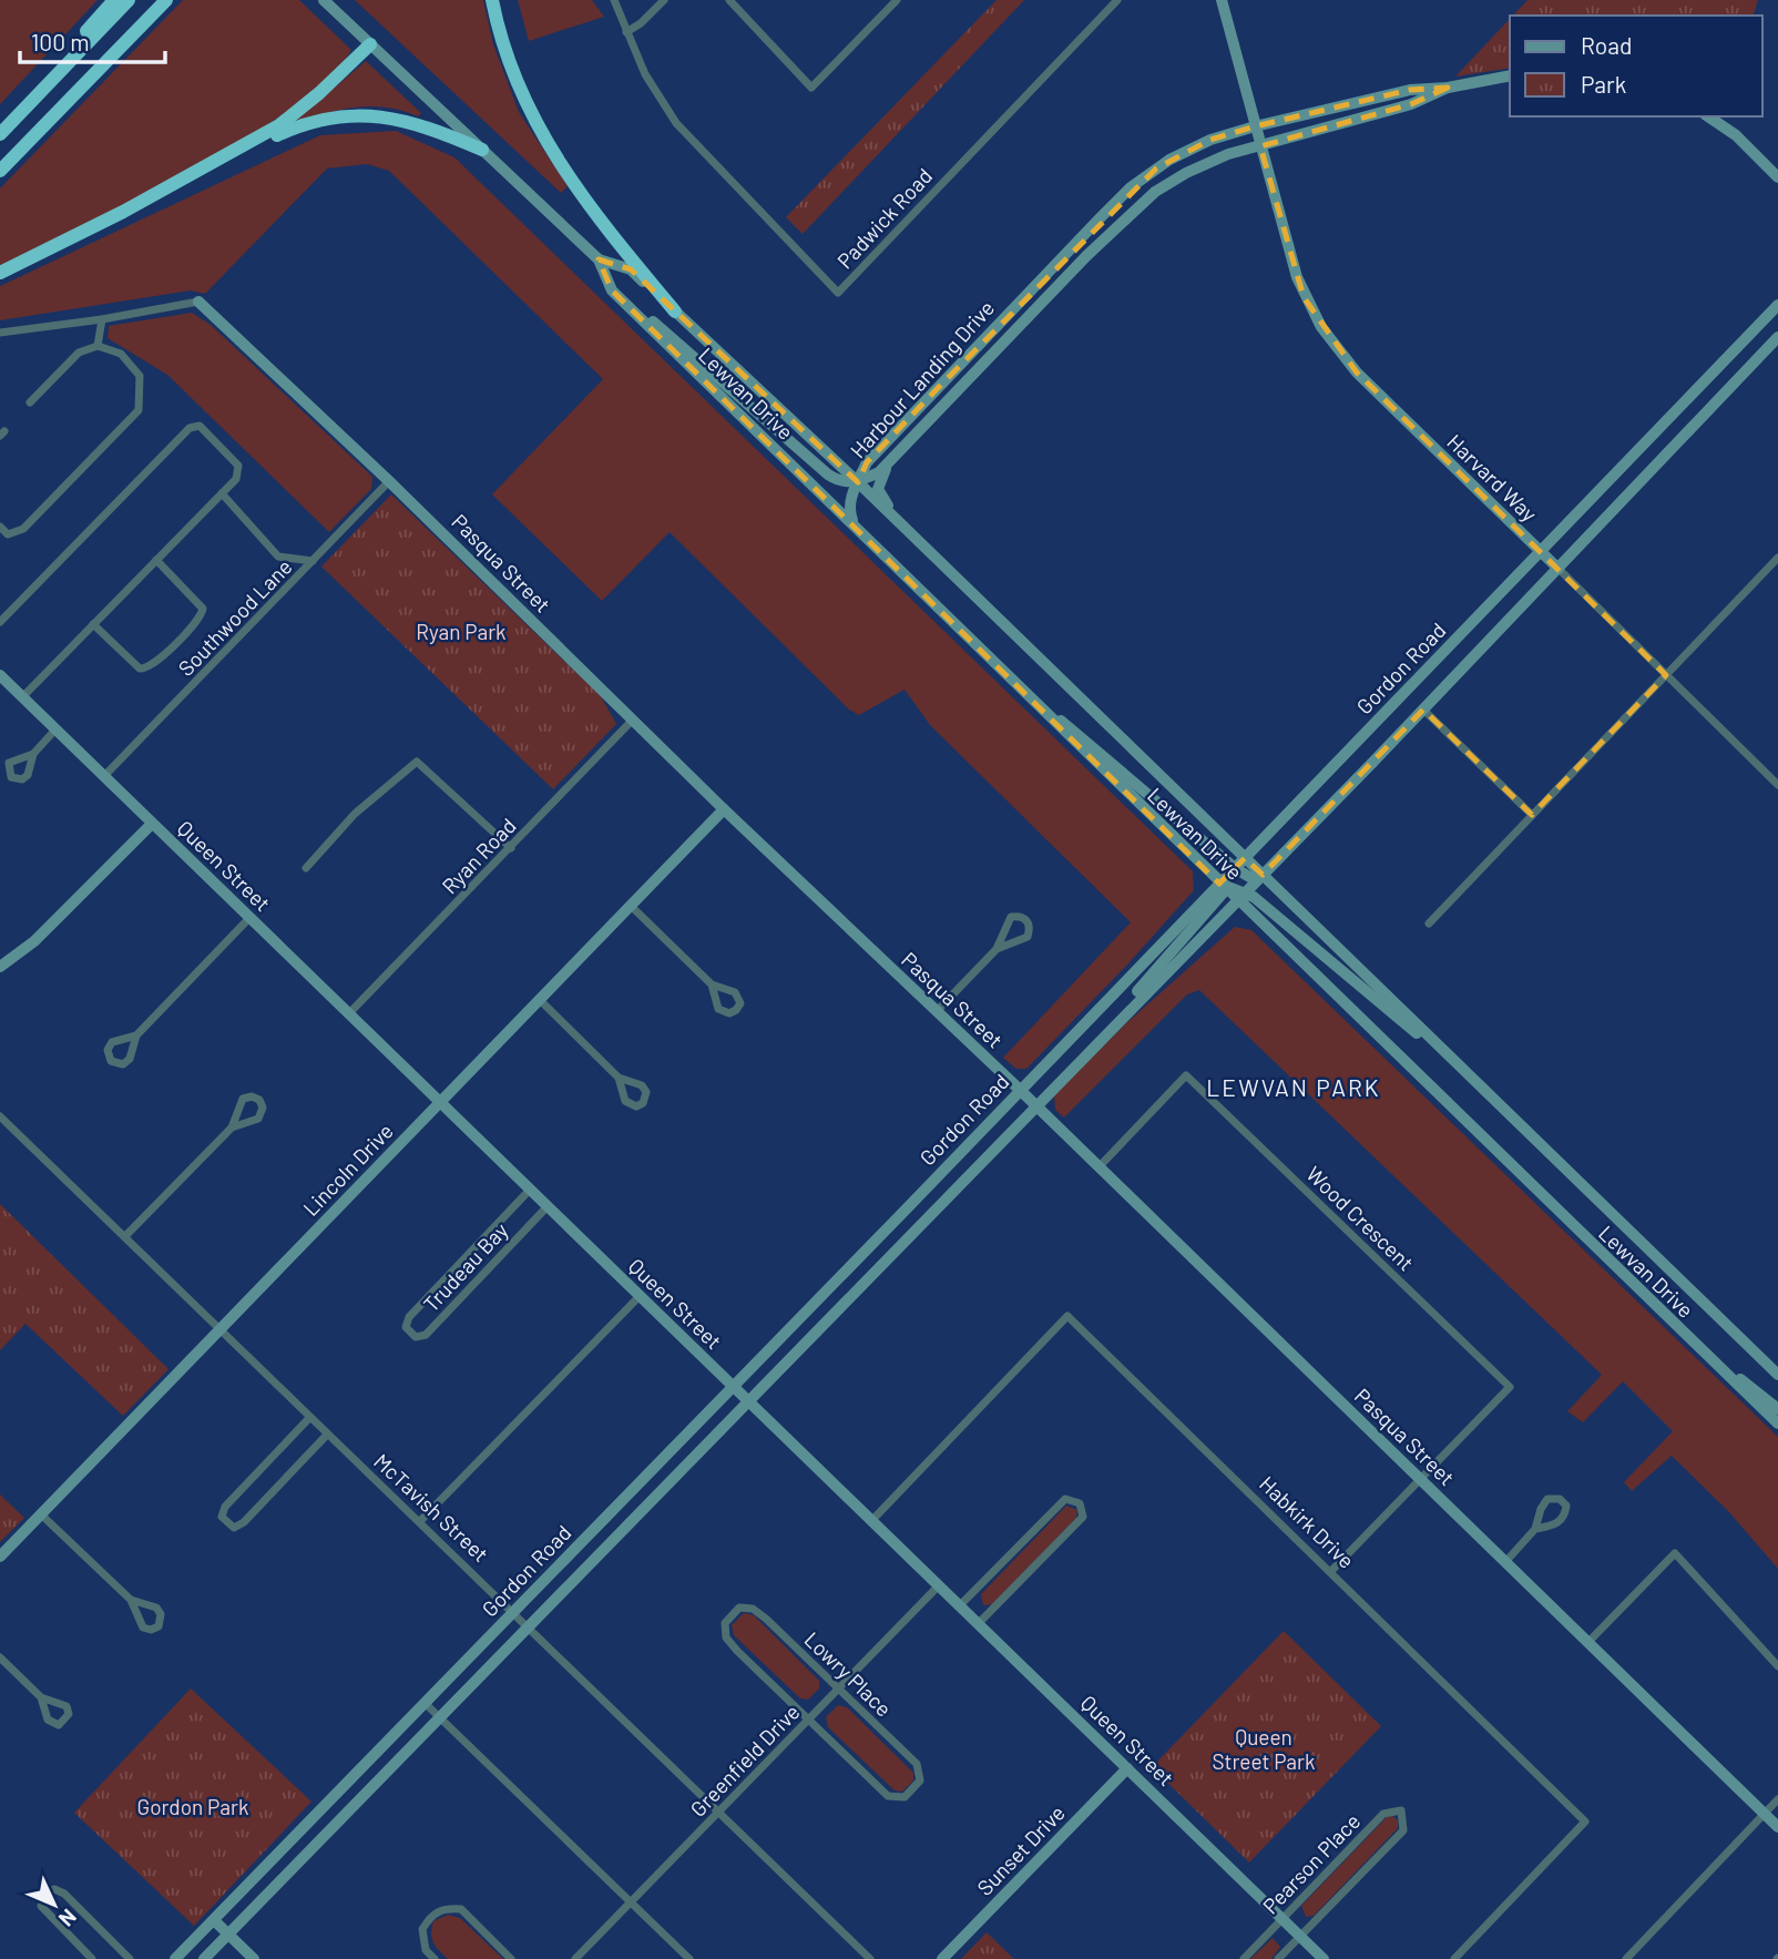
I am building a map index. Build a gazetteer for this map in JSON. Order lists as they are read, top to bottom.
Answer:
{
  "streets": {
    "main road": [
      "Harbour Landing Drive",
      "Lewvan Drive",
      "Harvard Way",
      "Pasqua Street",
      "Gordon Road",
      "Queen Street",
      "Lincoln Drive",
      "Sunset Drive"
    ],
    "street": [
      "Padwick Road",
      "Southwood Lane",
      "Ryan Road",
      "Wood Crescent",
      "Trudeau Bay",
      "McTavish Street",
      "Habkirk Drive",
      "Lowry Place",
      "Greenfield Drive",
      "Pearson Place"
    ]
  },
  "crossings": [
    ["Harbour Landing Drive", "Lewvan Drive"],
    ["Harbour Landing Drive", "Harvard Way"],
    ["Lewvan Drive", "Gordon Road"],
    ["Harvard Way", "Gordon Road"],
    ["Pasqua Street", "Southwood Lane"],
    ["Pasqua Street", "Gordon Road"],
    ["Pasqua Street", "Ryan Road"],
    ["Pasqua Street", "Lincoln Drive"],
    ["Pasqua Street", "Wood Crescent"],
    ["Southwood Lane", "Queen Street"],
    ["Gordon Road", "Queen Street"],
    ["Gordon Road", "McTavish Street"],
    ["Ryan Road", "Queen Street"],
    ["Queen Street", "Lincoln Drive"],
    ["Queen Street", "Trudeau Bay"],
    ["Queen Street", "Habkirk Drive"],
    ["Queen Street", "Greenfield Drive"],
    ["Queen Street", "Sunset Drive"],
    ["Queen Street", "Pearson Place"],
    ["Lincoln Drive", "McTavish Street"],
    ["McTavish Street", "Greenfield Drive"],
    ["Lowry Place", "Greenfield Drive"]
  ],
  "districts": ["LEWVAN PARK"],
  "parks": ["Ryan Park", "Queen Street Park", "Gordon Park"],
  "legend": ["Road", "Park"],
  "scale_bar": "100 m",
  "north": "bottom right"
}
